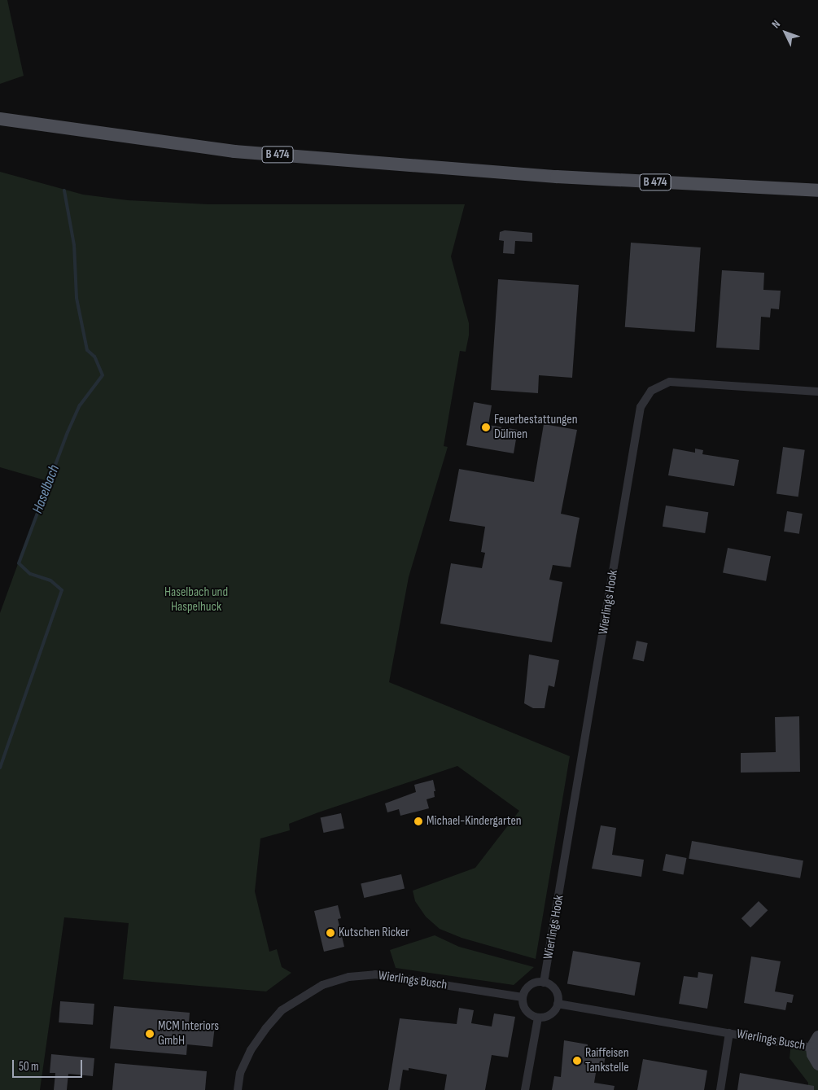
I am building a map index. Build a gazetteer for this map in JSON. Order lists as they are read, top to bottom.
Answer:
{
  "streets": {
    "main road": ["B 474"],
    "street": ["Wierlings Hook", "Wierlings Busch"]
  },
  "crossings": [
    ["Wierlings Hook", "Wierlings Busch"]
  ],
  "water": ["Haselbach"],
  "parks": ["Haselbach und Haspelhuck"],
  "places": [
    "Feuerbestattungen Dülmen",
    "Michael-Kindergarten",
    "Kutschen Ricker",
    "MCM Interiors GmbH",
    "Raiffeisen Tankstelle"
  ],
  "scale_bar": "50 m",
  "north": "top left"
}
